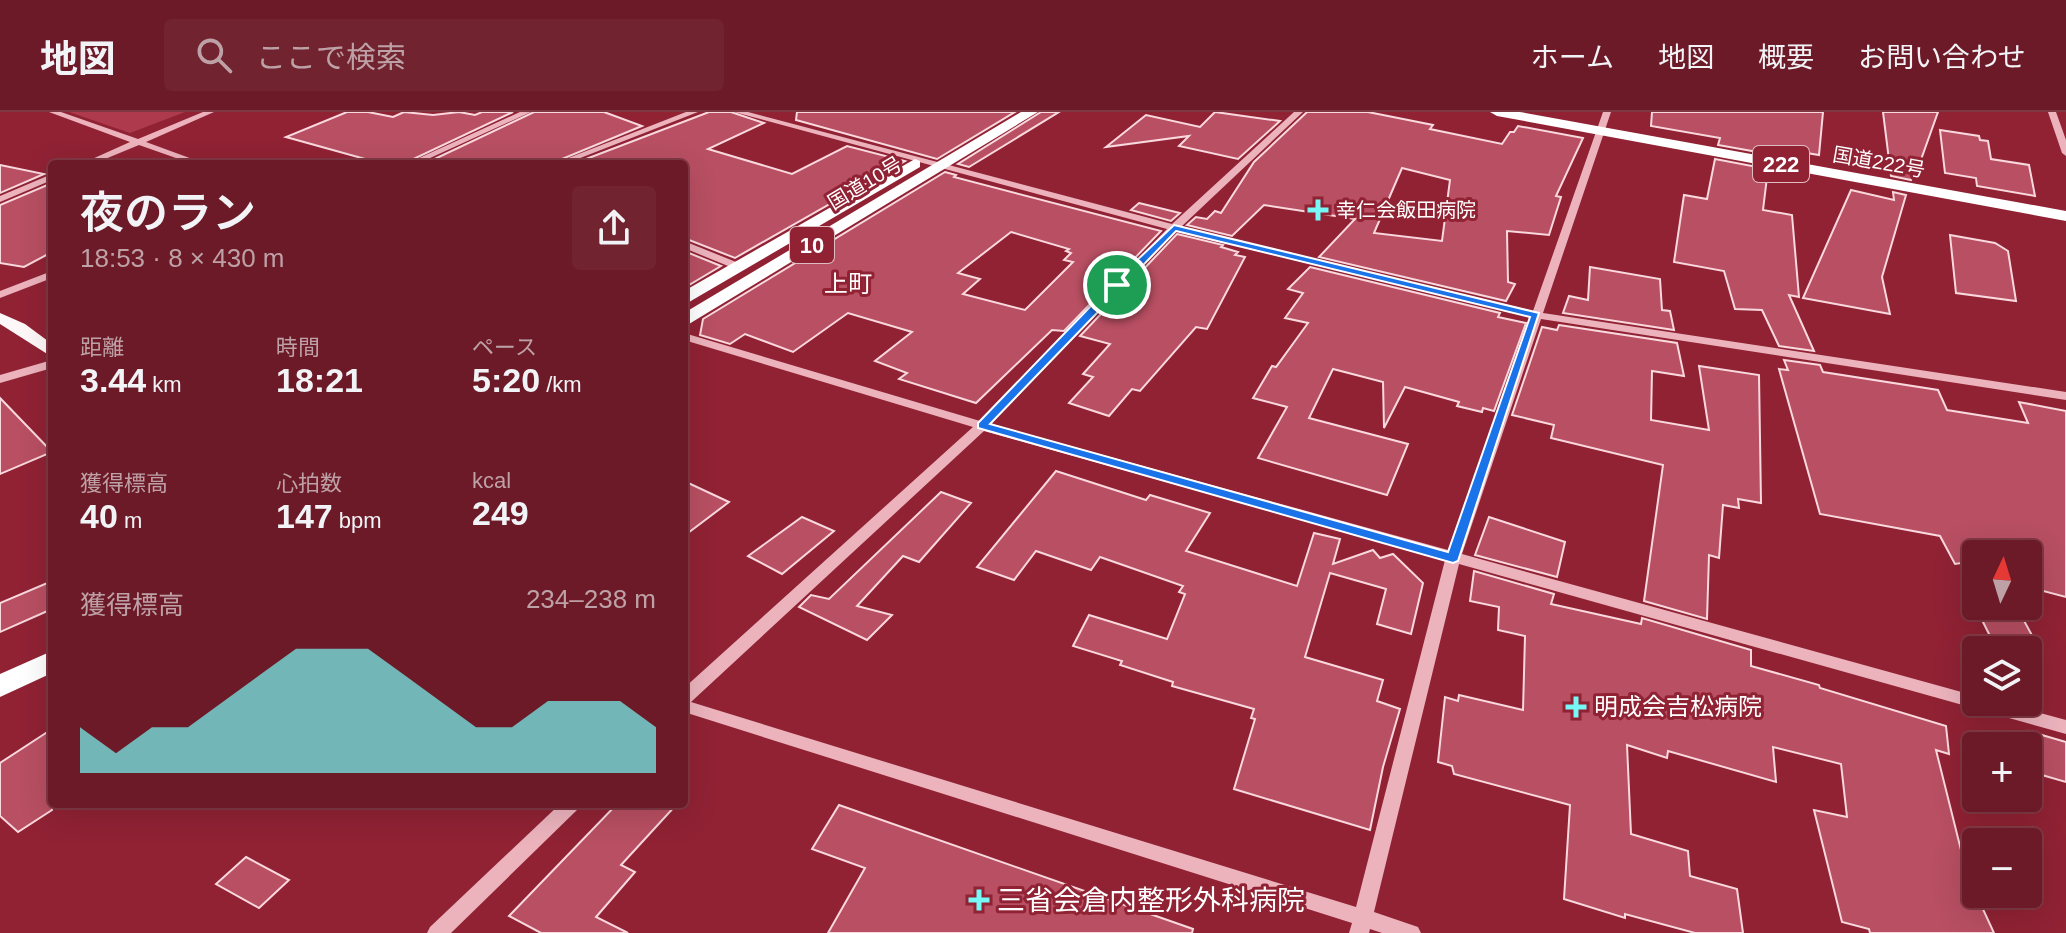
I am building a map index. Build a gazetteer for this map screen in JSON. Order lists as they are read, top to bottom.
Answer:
{
  "streets": {
    "highway": [
      "国道222号",
      "222",
      "国道10号",
      "10"
    ]
  },
  "districts": ["上町"],
  "places": {
    "health": ["幸仁会飯田病院", "明成会吉松病院", "三省会倉内整形外科病院"]
  },
  "north": "top",
  "page": {
    "header": "地図",
    "search": "ここで検索",
    "nav": [
      "ホーム",
      "地図",
      "概要",
      "お問い合わせ"
    ],
    "heading": ["夜のラン", "18:53 · 8 × 430 m"],
    "stats": [
      ["距離", "3.44 km"],
      ["時間", "18:21"],
      ["ペース", "5:20 /km"],
      ["獲得標高", "40 m"],
      ["心拍数", "147 bpm"],
      ["kcal", "249"]
    ],
    "map_buttons": ["+", "−"],
    "chart": ["獲得標高", "234–238 m"]
  }
}
